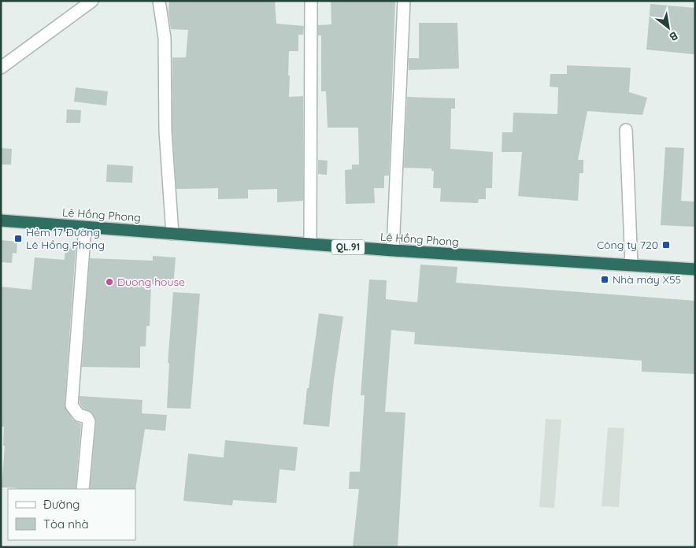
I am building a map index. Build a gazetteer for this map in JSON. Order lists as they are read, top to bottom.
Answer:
{
  "streets": {
    "highway": ["Lê Hồng Phong", "QL.91"]
  },
  "places": {
    "transit": ["Hẻm 17 Đường Lê Hồng Phong", "Công ty 720", "Nhà máy X55"],
    "other": ["Duong house"]
  },
  "legend": ["Đường", "Tòa nhà"],
  "north": "bottom right"
}
